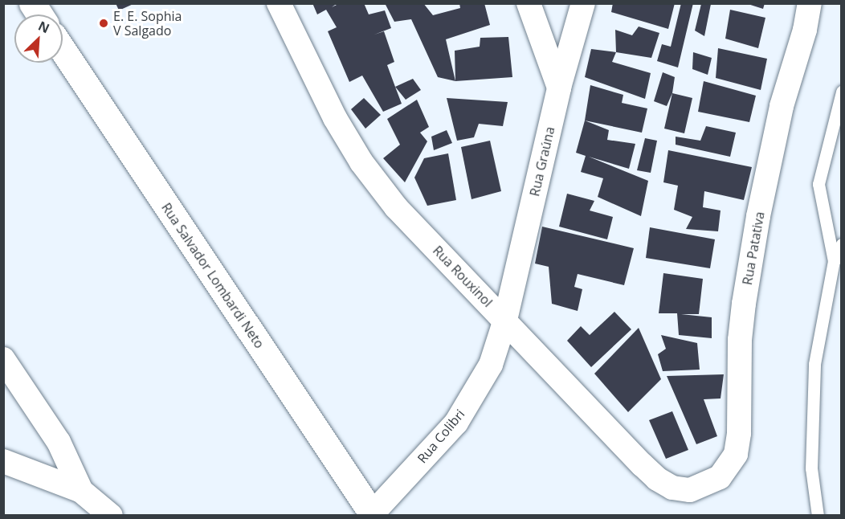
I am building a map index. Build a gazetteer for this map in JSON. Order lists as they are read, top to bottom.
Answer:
{
  "streets": {
    "main road": ["Rua Salvador Lombardi Neto"],
    "street": [
      "Rua Graúna",
      "Rua Patativa",
      "Rua Rouxinol",
      "Rua Colibri"
    ]
  },
  "crossings": [
    ["Rua Graúna", "Rua Rouxinol"],
    ["Rua Graúna", "Rua Colibri"],
    ["Rua Patativa", "Rua Rouxinol"],
    ["Rua Salvador Lombardi Neto", "Rua Colibri"],
    ["Rua Rouxinol", "Rua Colibri"]
  ],
  "places": ["E. E. Sophia V Salgado"],
  "north": "top right"
}
